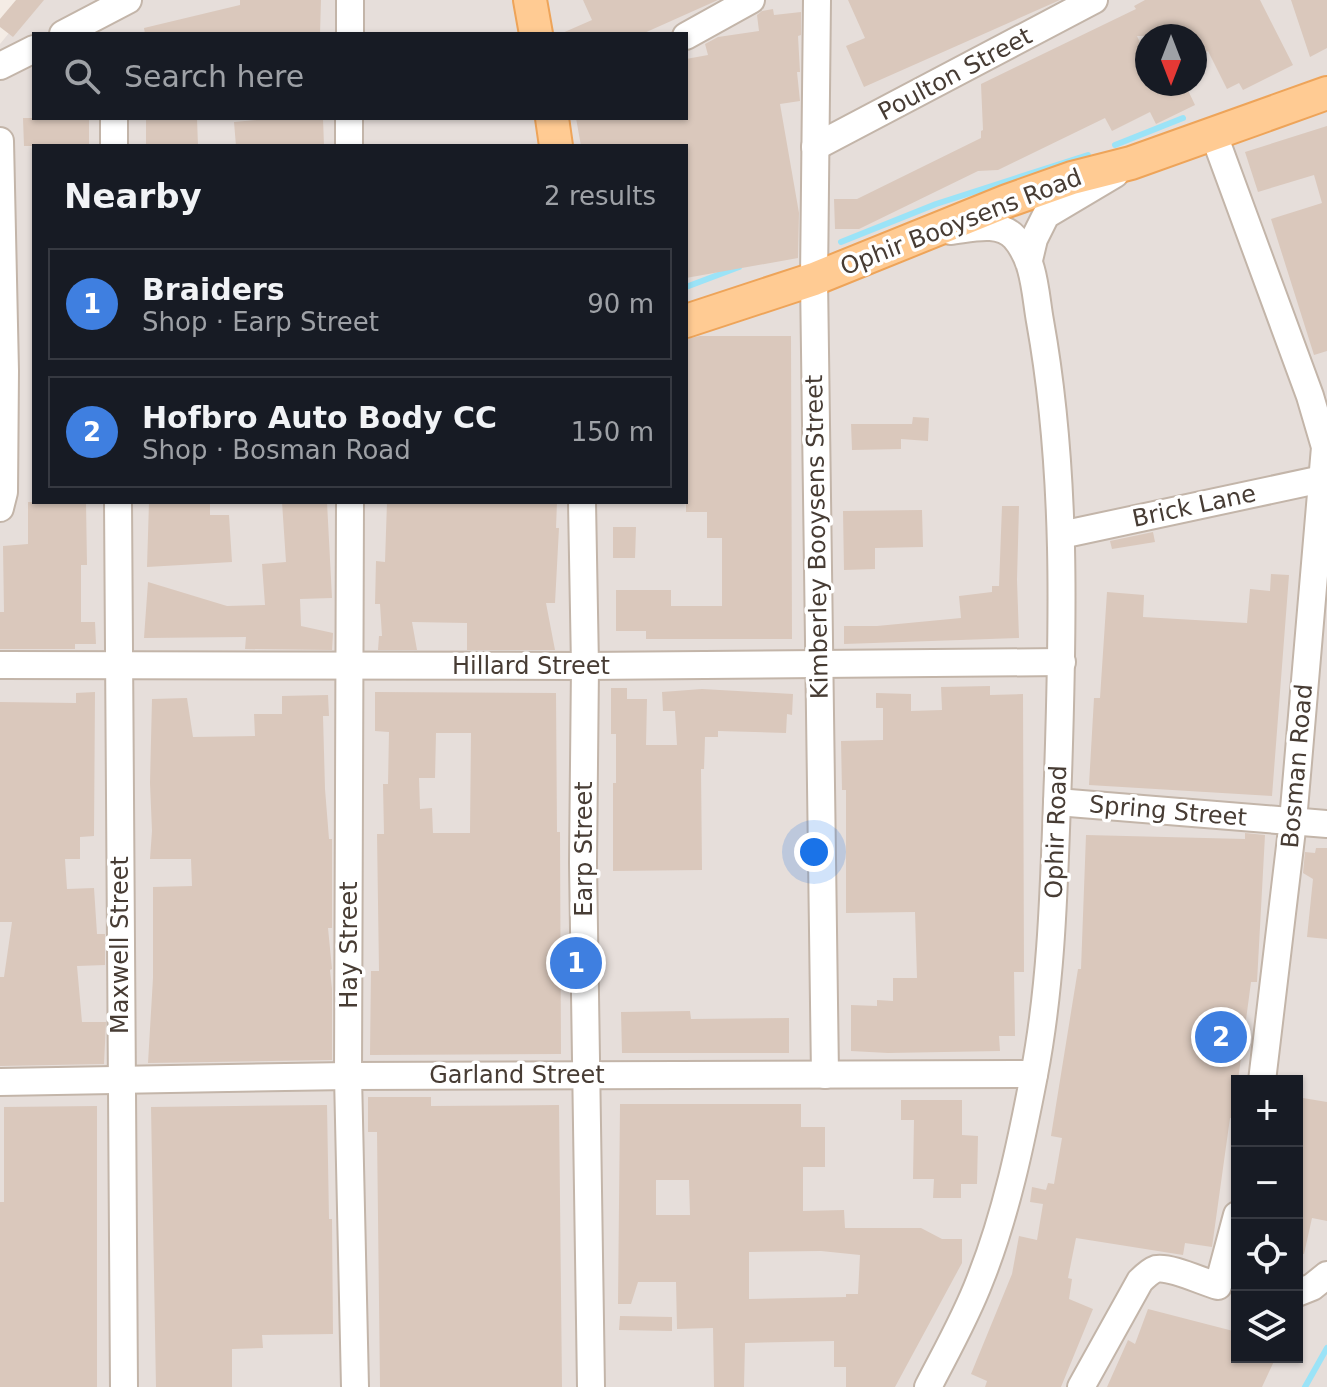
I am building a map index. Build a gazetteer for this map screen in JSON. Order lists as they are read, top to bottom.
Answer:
{
  "streets": {
    "main road": ["Ophir Booysens Road"],
    "street": [
      "Poulton Street",
      "Brick Lane",
      "Kimberley Booysens Street",
      "Hillard Street",
      "Bosman Road",
      "Spring Street",
      "Ophir Road",
      "Earp Street",
      "Maxwell Street",
      "Hay Street",
      "Garland Street"
    ]
  },
  "crossings": [
    ["Poulton Street", "Kimberley Booysens Street"],
    ["Ophir Booysens Road", "Kimberley Booysens Street"],
    ["Ophir Booysens Road", "Bosman Road"],
    ["Brick Lane", "Bosman Road"],
    ["Brick Lane", "Ophir Road"],
    ["Kimberley Booysens Street", "Hillard Street"],
    ["Kimberley Booysens Street", "Garland Street"],
    ["Hillard Street", "Ophir Road"],
    ["Hillard Street", "Earp Street"],
    ["Hillard Street", "Maxwell Street"],
    ["Hillard Street", "Hay Street"],
    ["Bosman Road", "Spring Street"],
    ["Spring Street", "Ophir Road"],
    ["Ophir Road", "Garland Street"],
    ["Earp Street", "Garland Street"],
    ["Maxwell Street", "Garland Street"],
    ["Hay Street", "Garland Street"]
  ],
  "north": "bottom",
  "page": {
    "search": "Search here",
    "heading": ["Nearby", "2 results"],
    "list": [
      {
        "mark": "1",
        "name": "Braiders",
        "note": "Shop · Earp Street",
        "value": "90 m"
      },
      {
        "mark": "2",
        "name": "Hofbro Auto Body CC",
        "note": "Shop · Bosman Road",
        "value": "150 m"
      }
    ],
    "pins": ["1", "2"],
    "map_buttons": ["+", "−"]
  }
}
